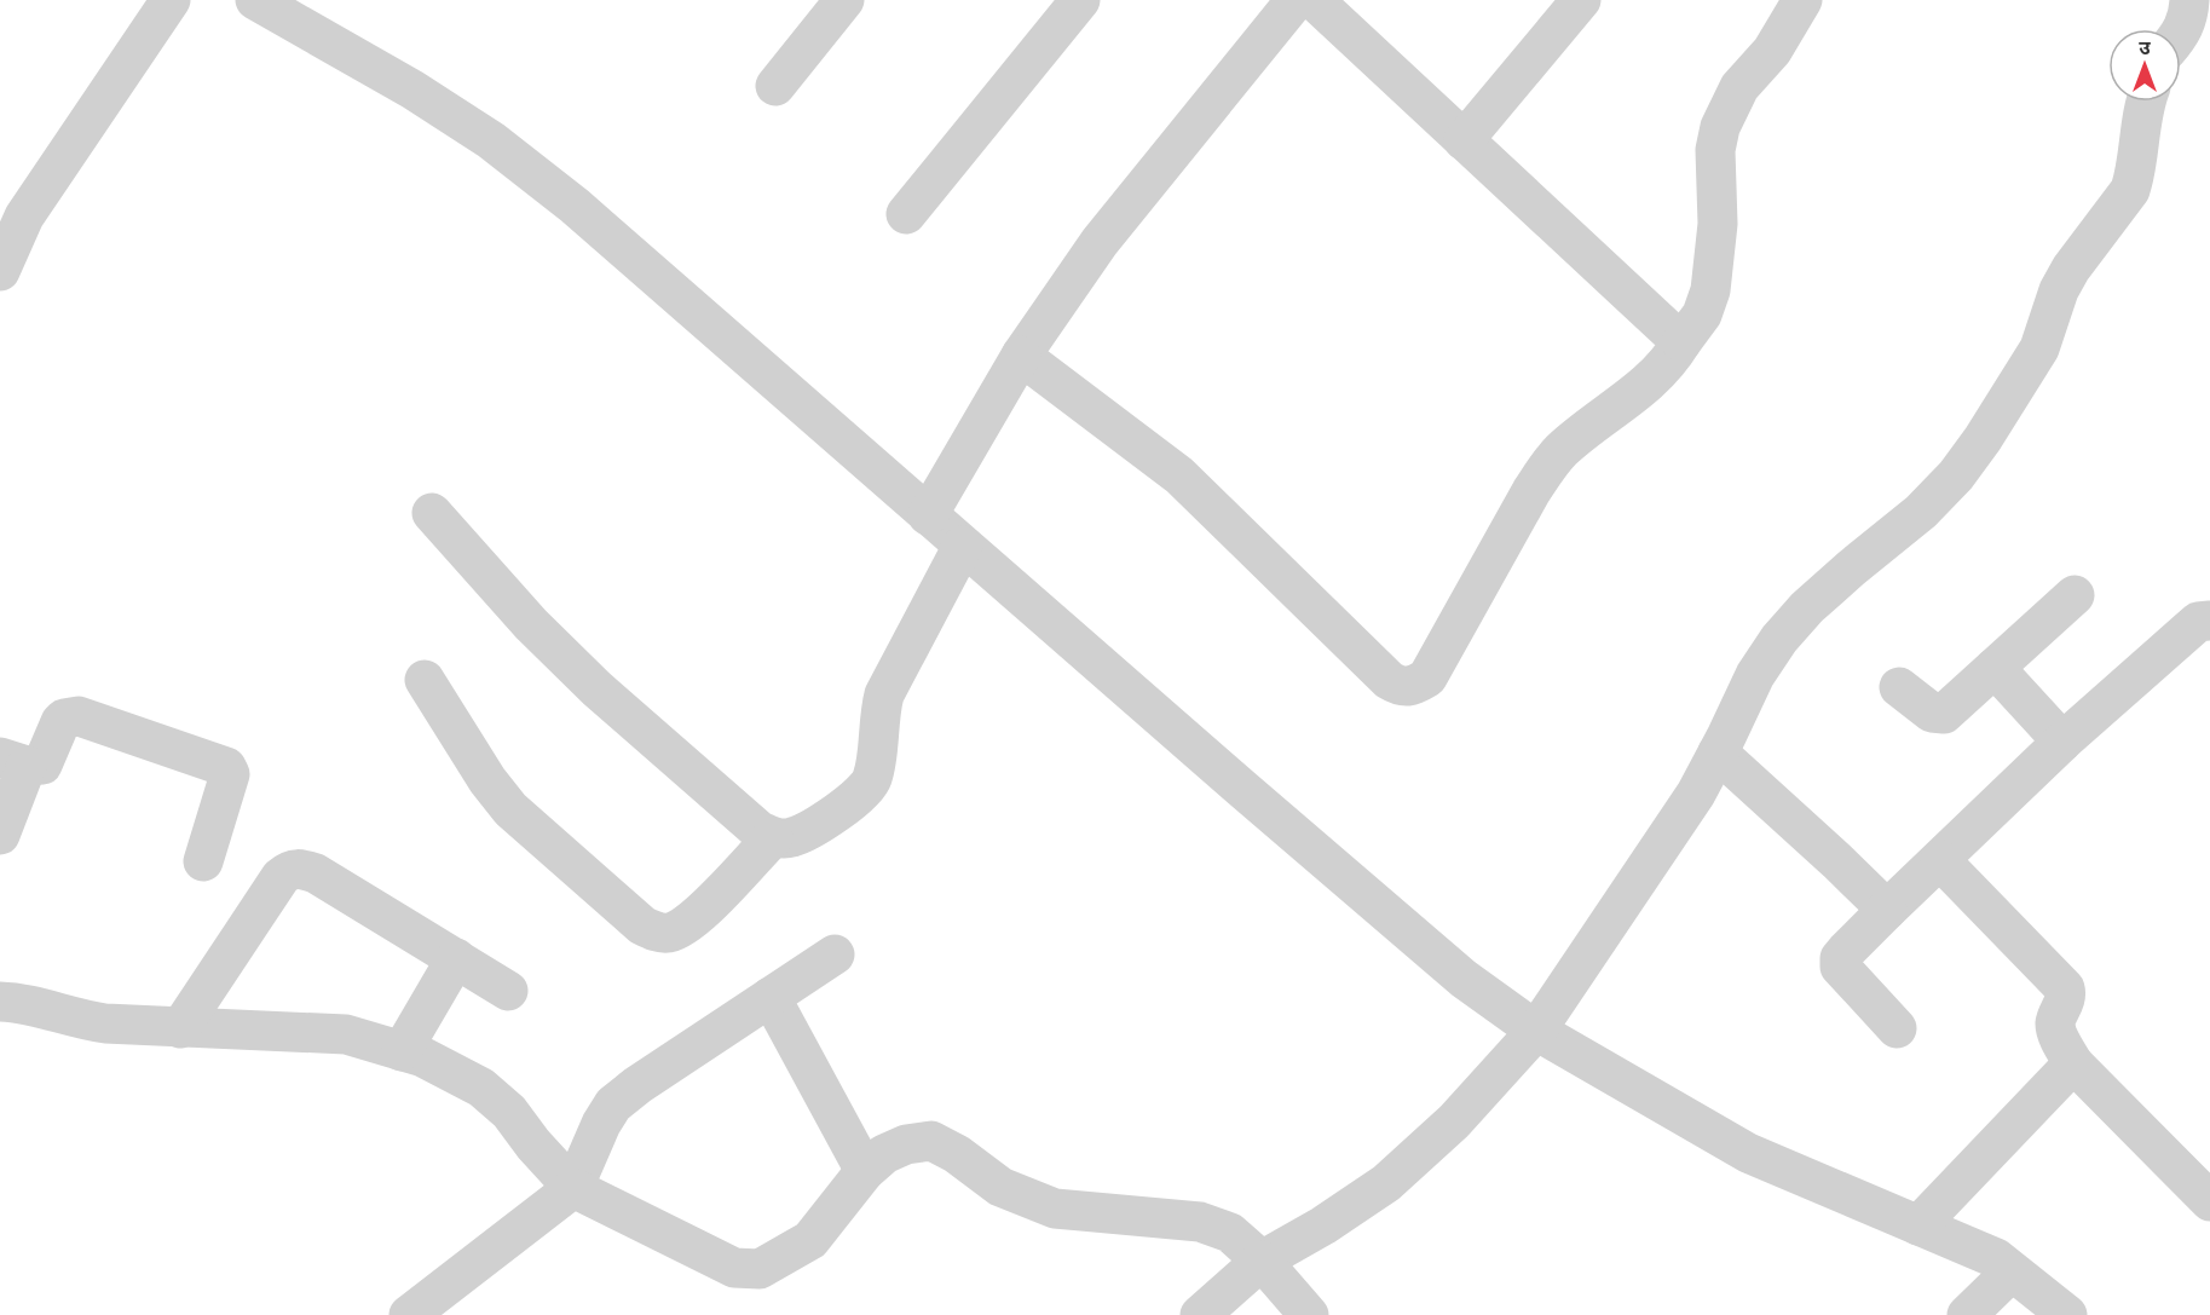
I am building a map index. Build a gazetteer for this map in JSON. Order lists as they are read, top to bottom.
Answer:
{
  "north": "top"
}
